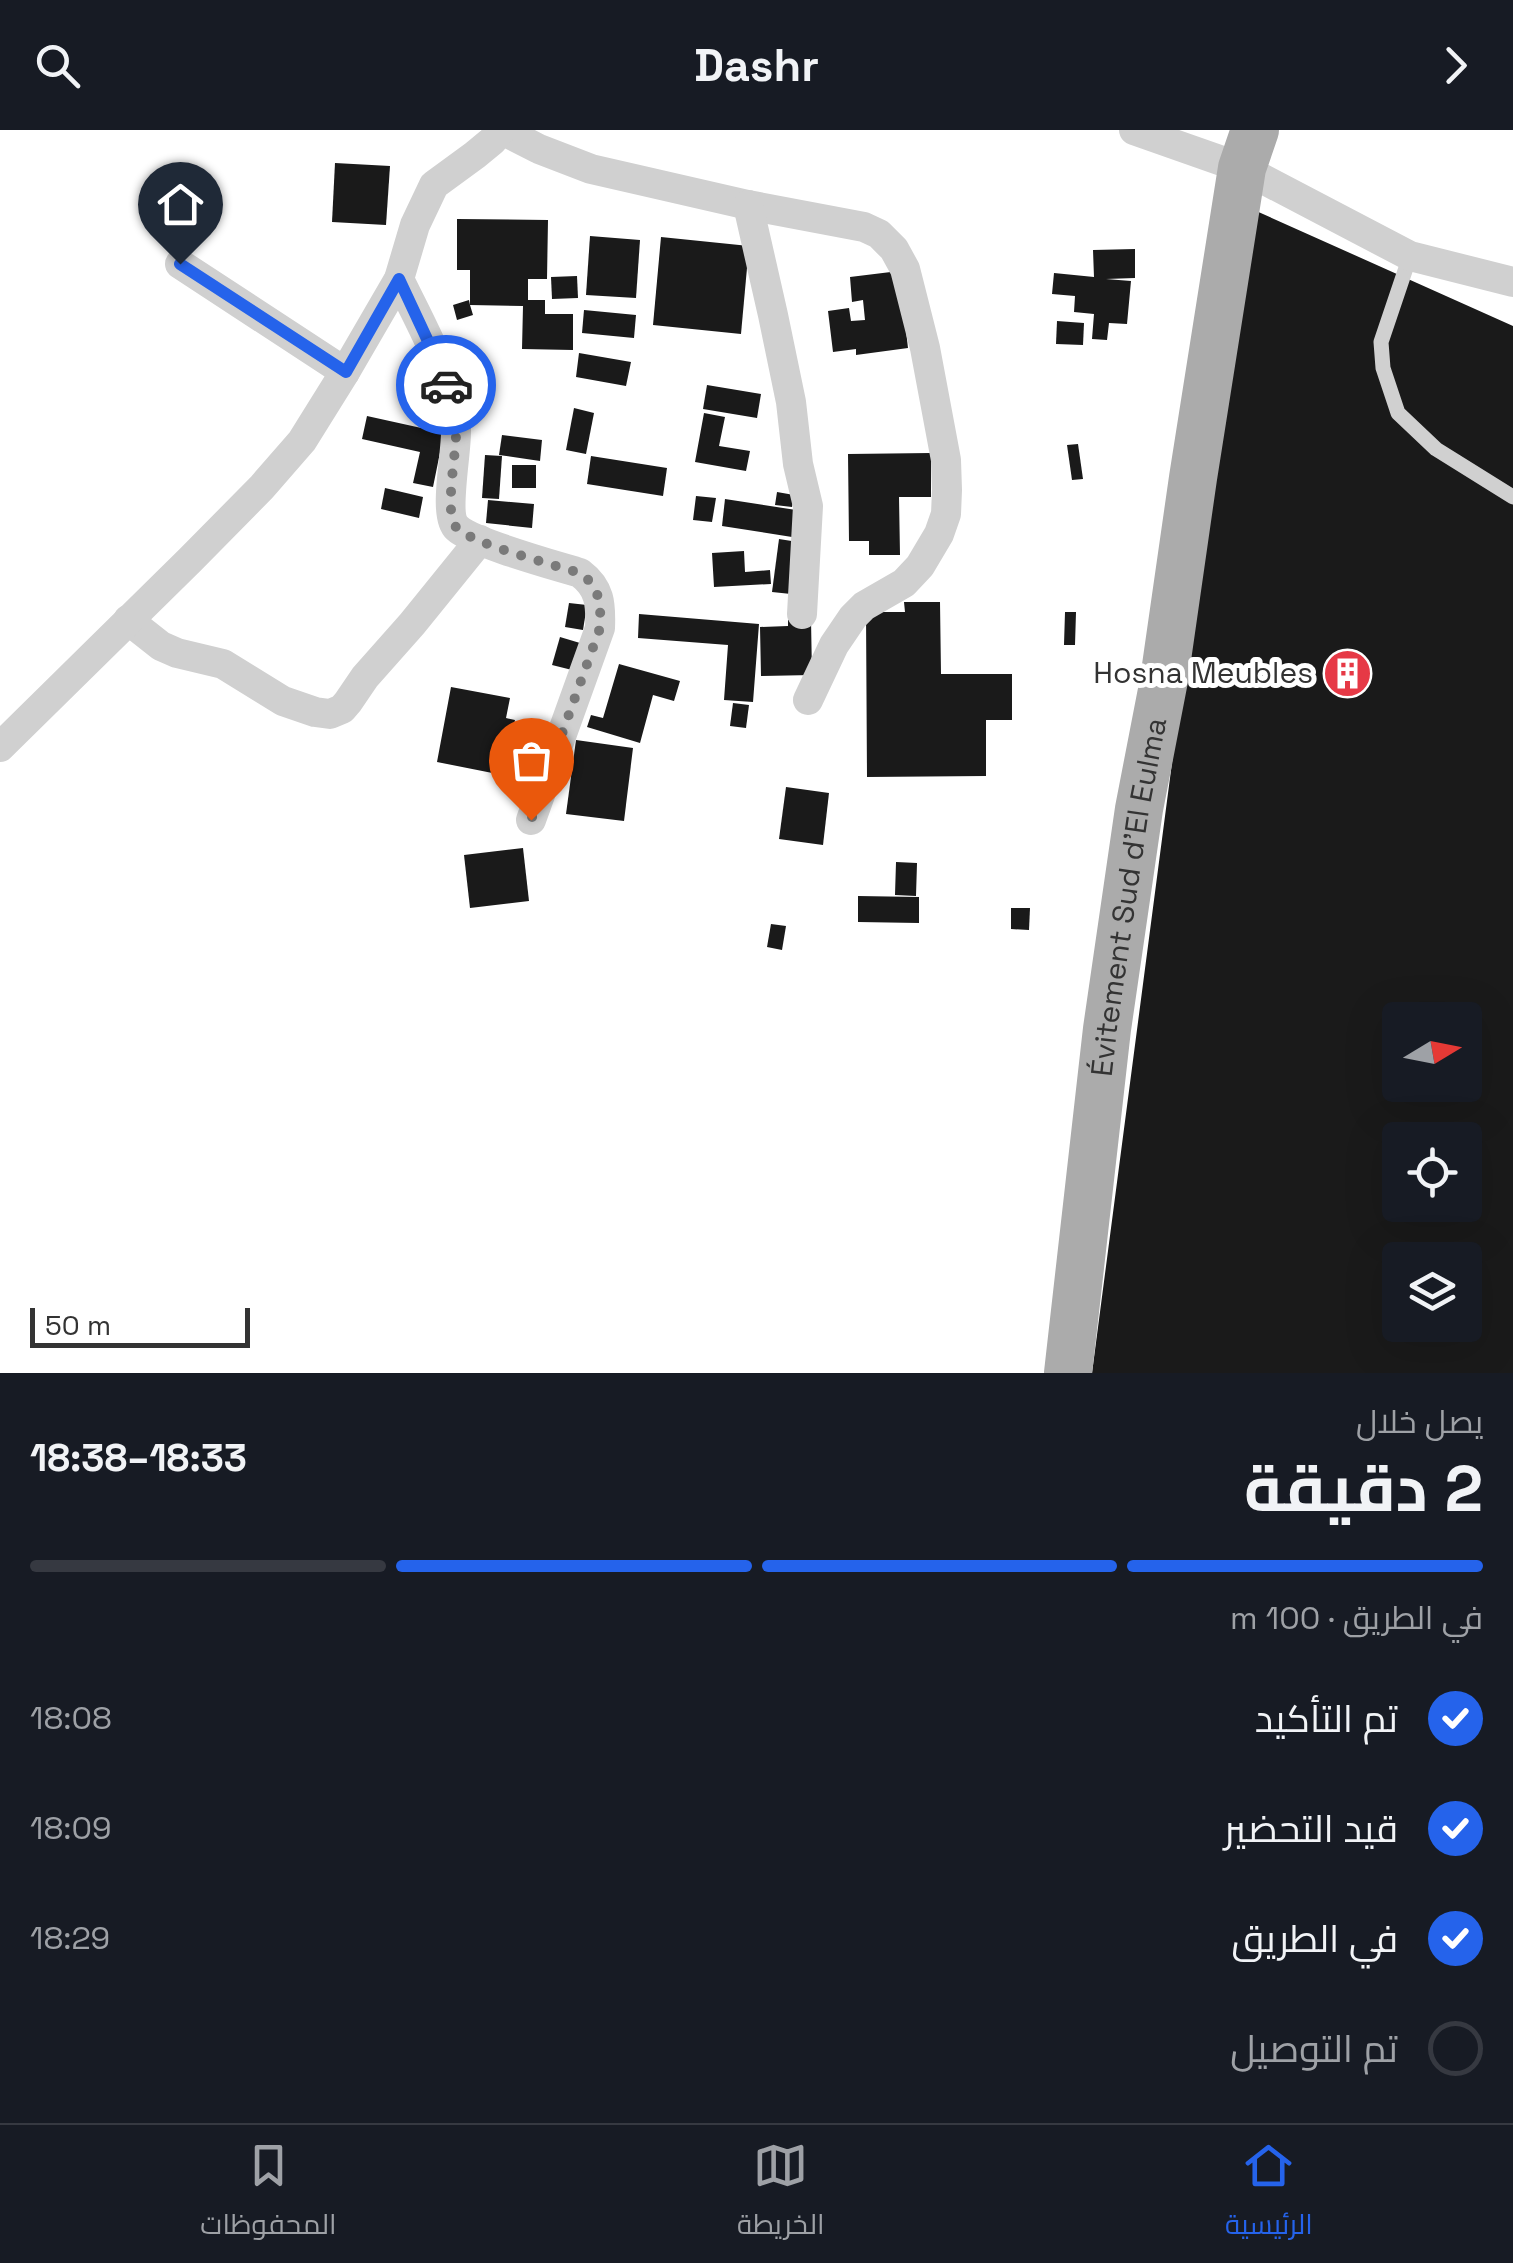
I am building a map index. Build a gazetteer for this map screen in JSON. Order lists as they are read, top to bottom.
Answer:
{
  "streets": {
    "main road": ["Évitement Sud d'El Eulma"]
  },
  "places": {
    "building": ["Hosna Meubles"]
  },
  "scale_bar": "50 m",
  "north": "right",
  "page": {
    "header": "Dashr",
    "scale": "50 m",
    "heading": ["2 دقيقة", "يصل خلال", "18:33–18:38"],
    "bar": "في الطريق · 100 m",
    "list": [
      ["تم التأكيد", "18:08"],
      ["قيد التحضير", "18:09"],
      ["في الطريق", "18:29"],
      "تم التوصيل"
    ],
    "tabs": ["الرئيسية", "الخريطة", "المحفوظات"]
  }
}
